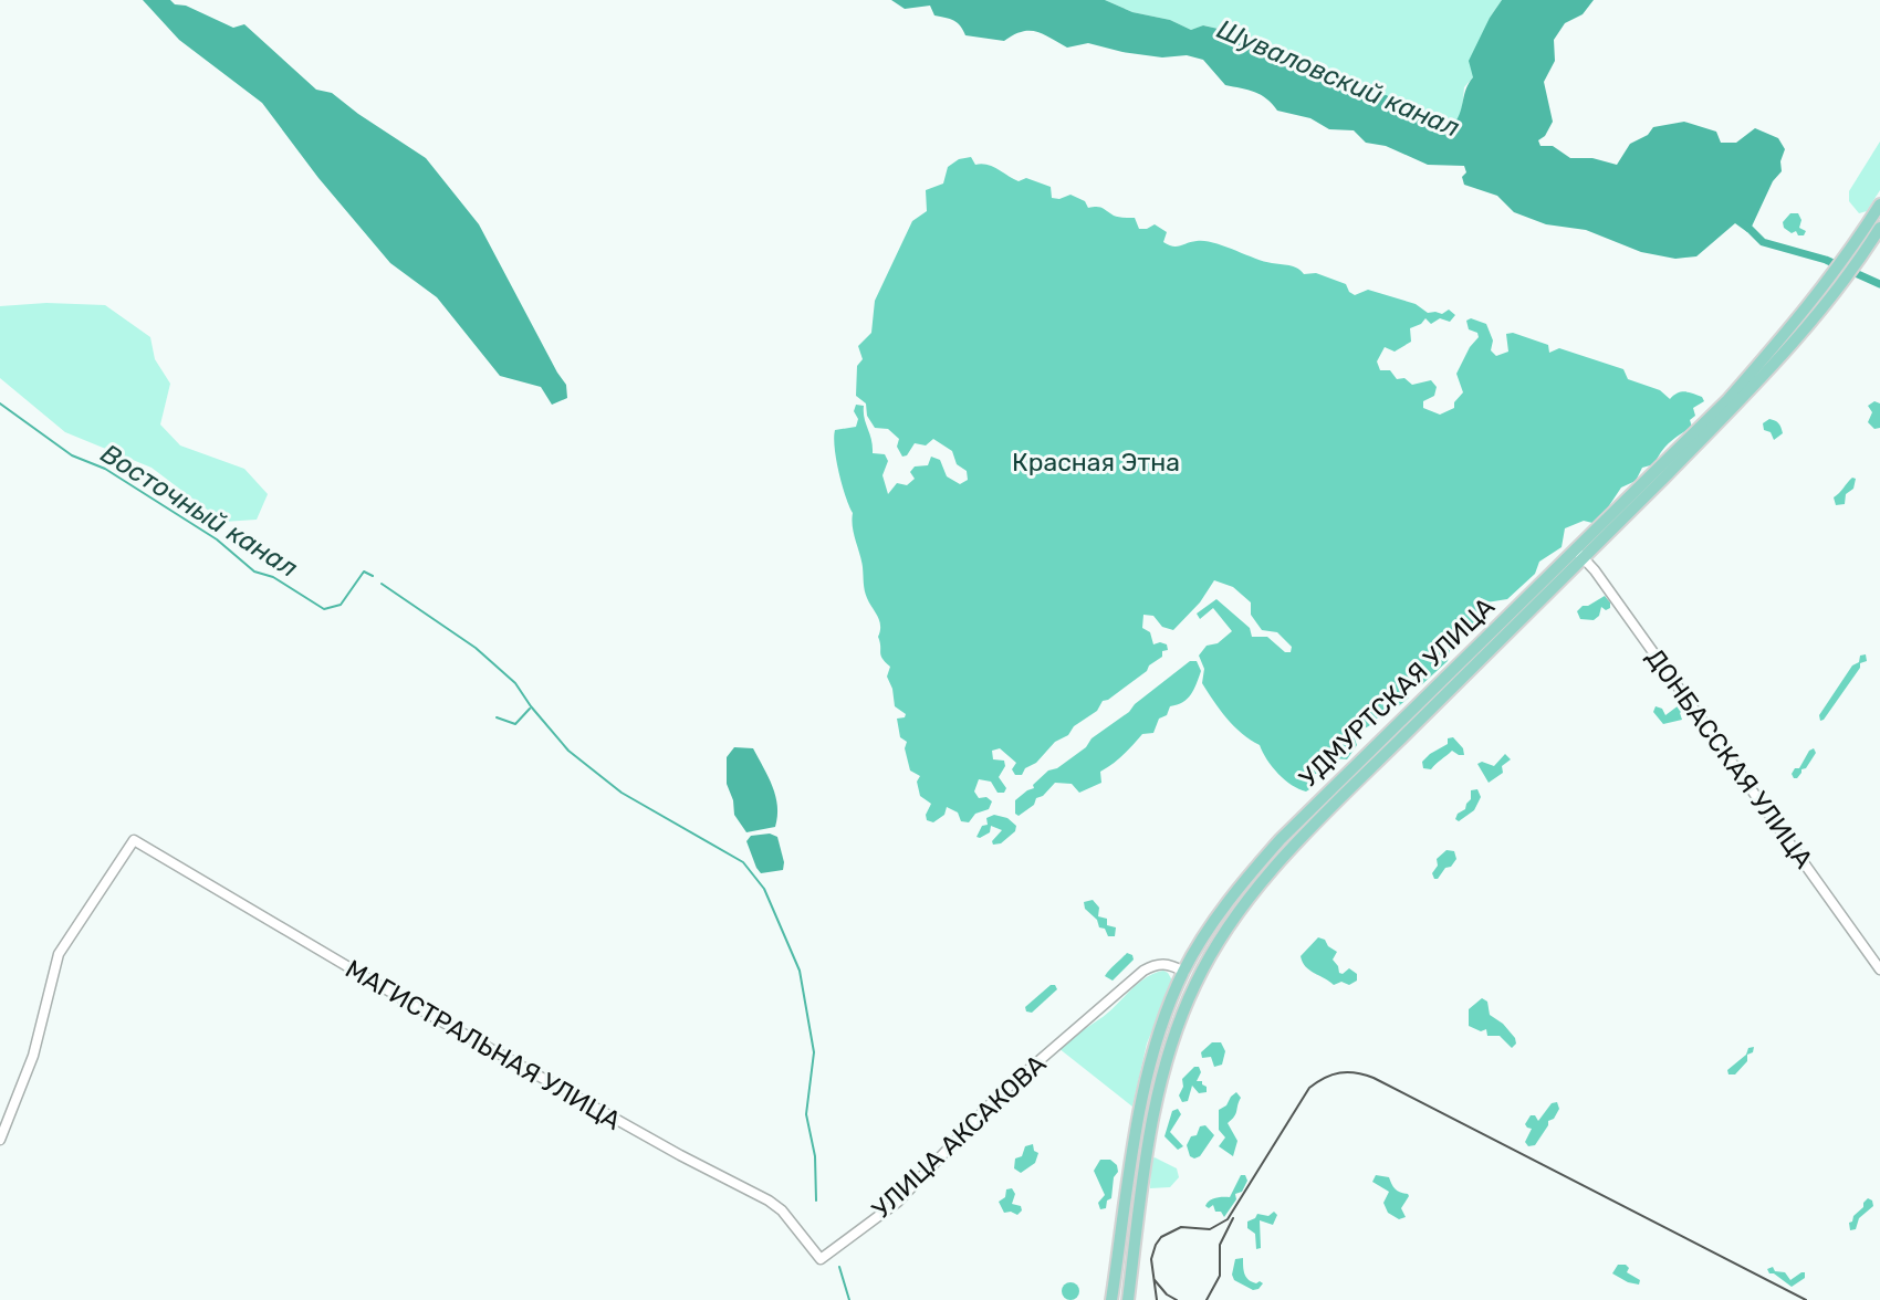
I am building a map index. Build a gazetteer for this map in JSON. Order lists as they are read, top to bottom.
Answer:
{
  "streets": {
    "main road": ["УДМУРТСКАЯ УЛИЦА"],
    "street": ["ДОНБАССКАЯ УЛИЦА", "МАГИСТРАЛЬНАЯ УЛИЦА", "УЛИЦА АКСАКОВА"]
  },
  "crossings": [
    ["УДМУРТСКАЯ УЛИЦА", "ДОНБАССКАЯ УЛИЦА"],
    ["УДМУРТСКАЯ УЛИЦА", "УЛИЦА АКСАКОВА"],
    ["МАГИСТРАЛЬНАЯ УЛИЦА", "УЛИЦА АКСАКОВА"]
  ],
  "water": ["Шуваловский канал", "Восточный канал"],
  "parks": ["Красная Этна"]
}
